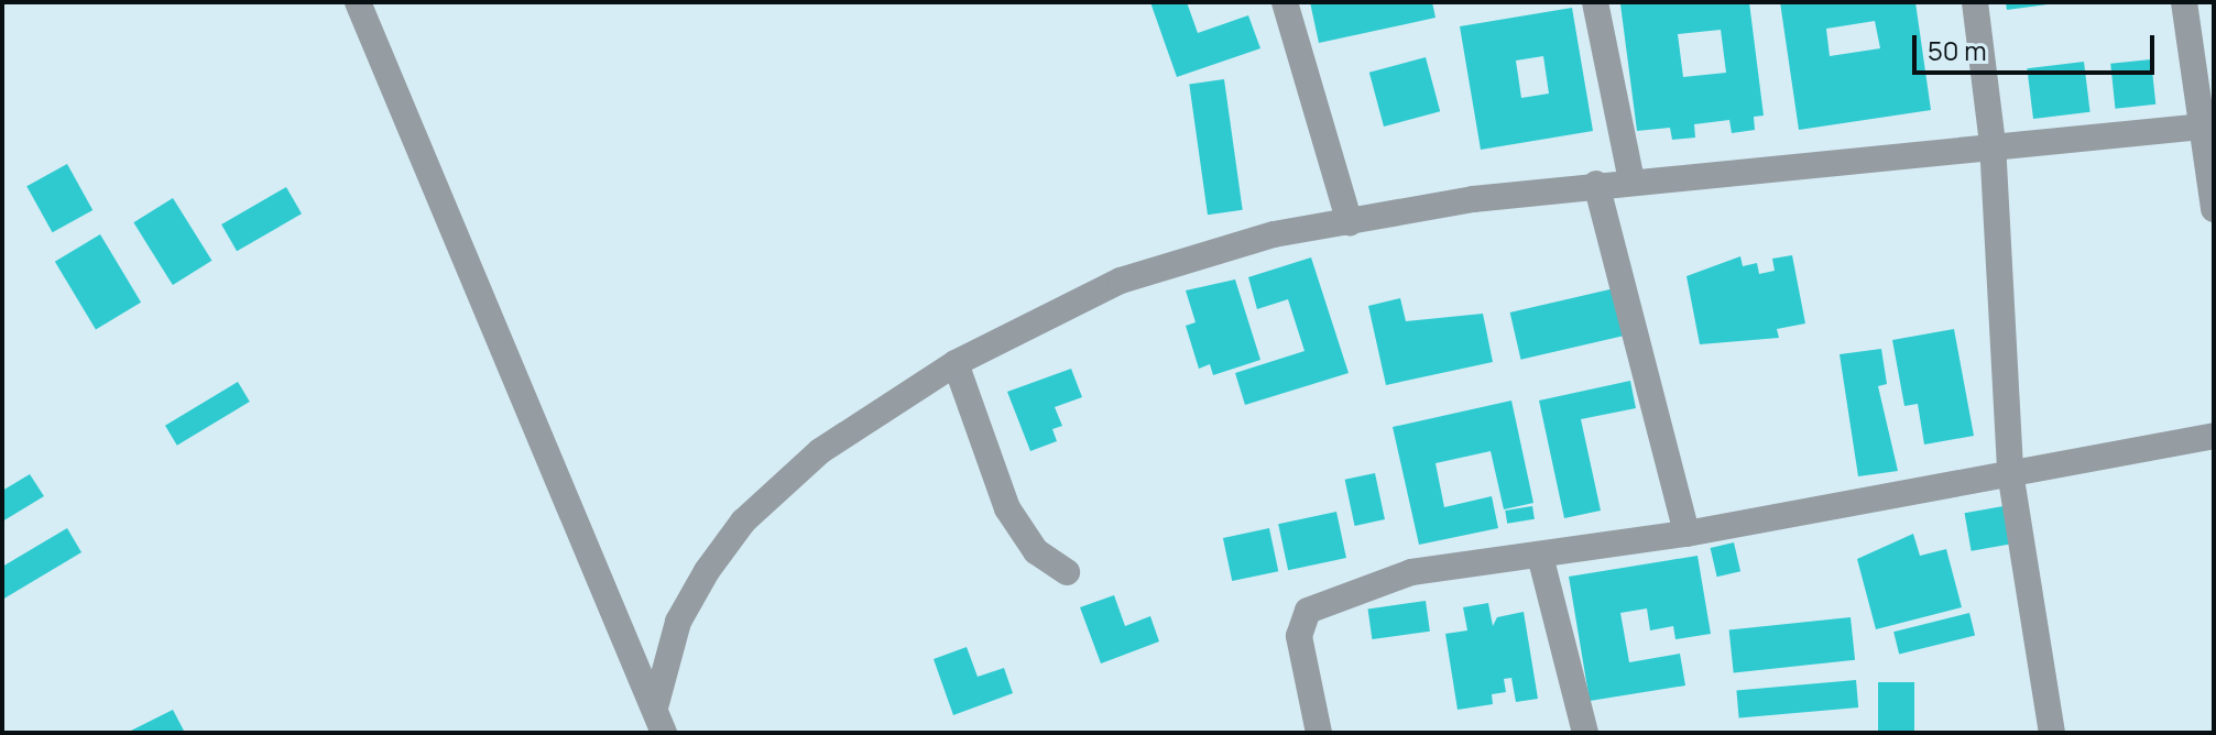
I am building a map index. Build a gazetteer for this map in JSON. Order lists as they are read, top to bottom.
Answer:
{
  "scale_bar": "50 m"
}
